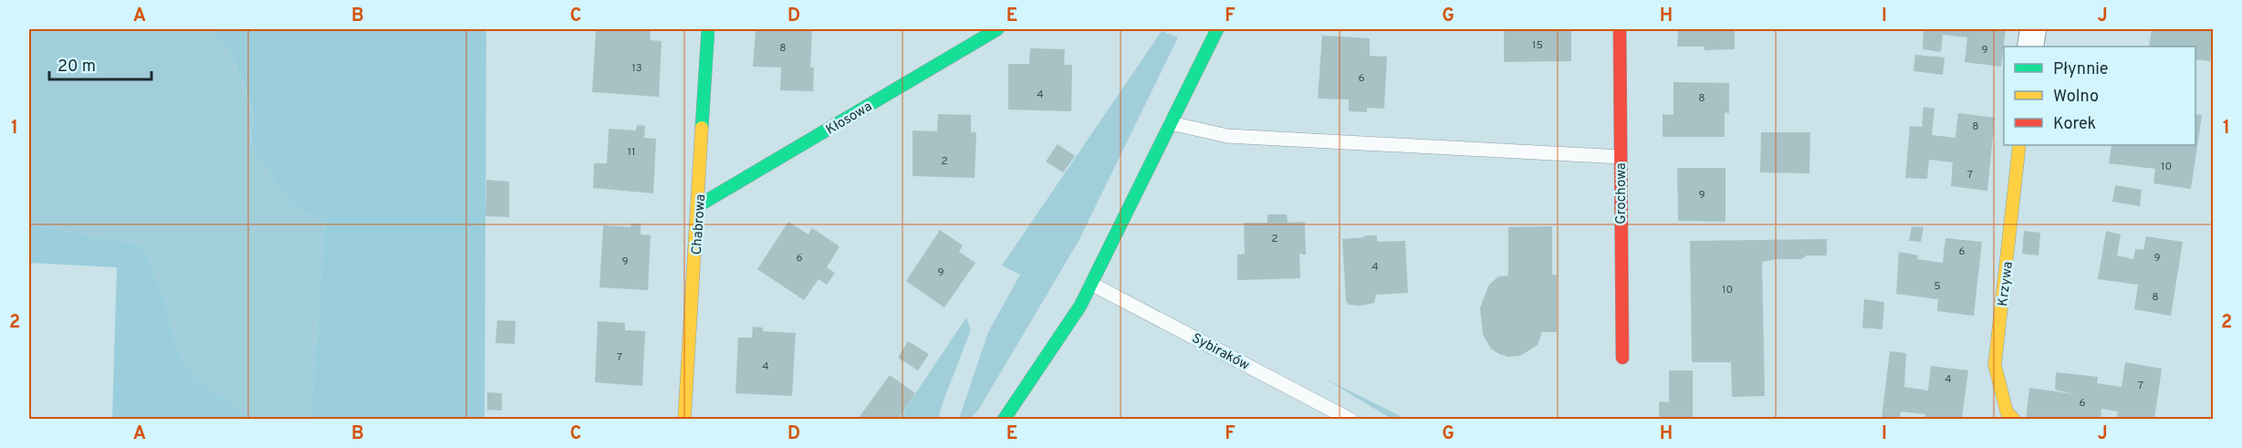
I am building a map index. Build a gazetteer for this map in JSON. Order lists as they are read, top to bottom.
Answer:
{
  "streets": {
    "street": [
      "Kłosowa",
      "Grochowa",
      "Chabrowa",
      "Krzywa"
    ],
    "lane": ["Sybiraków"]
  },
  "crossings": [
    ["Kłosowa", "Chabrowa"]
  ],
  "house_numbers": [
    "15",
    "8",
    "9",
    "13",
    "6",
    "4",
    "8",
    "8",
    "11",
    "2",
    "10",
    "7",
    "9",
    "2",
    "6",
    "6",
    "9",
    "9",
    "4",
    "9",
    "5",
    "10",
    "8",
    "7",
    "4",
    "4",
    "7",
    "6"
  ],
  "legend": ["Płynnie", "Wolno", "Korek"],
  "scale_bar": "20 m",
  "grid": {
    "columns": [
      "A",
      "B",
      "C",
      "D",
      "E",
      "F",
      "G",
      "H",
      "I",
      "J"
    ],
    "rows": ["1", "2"]
  }
}
